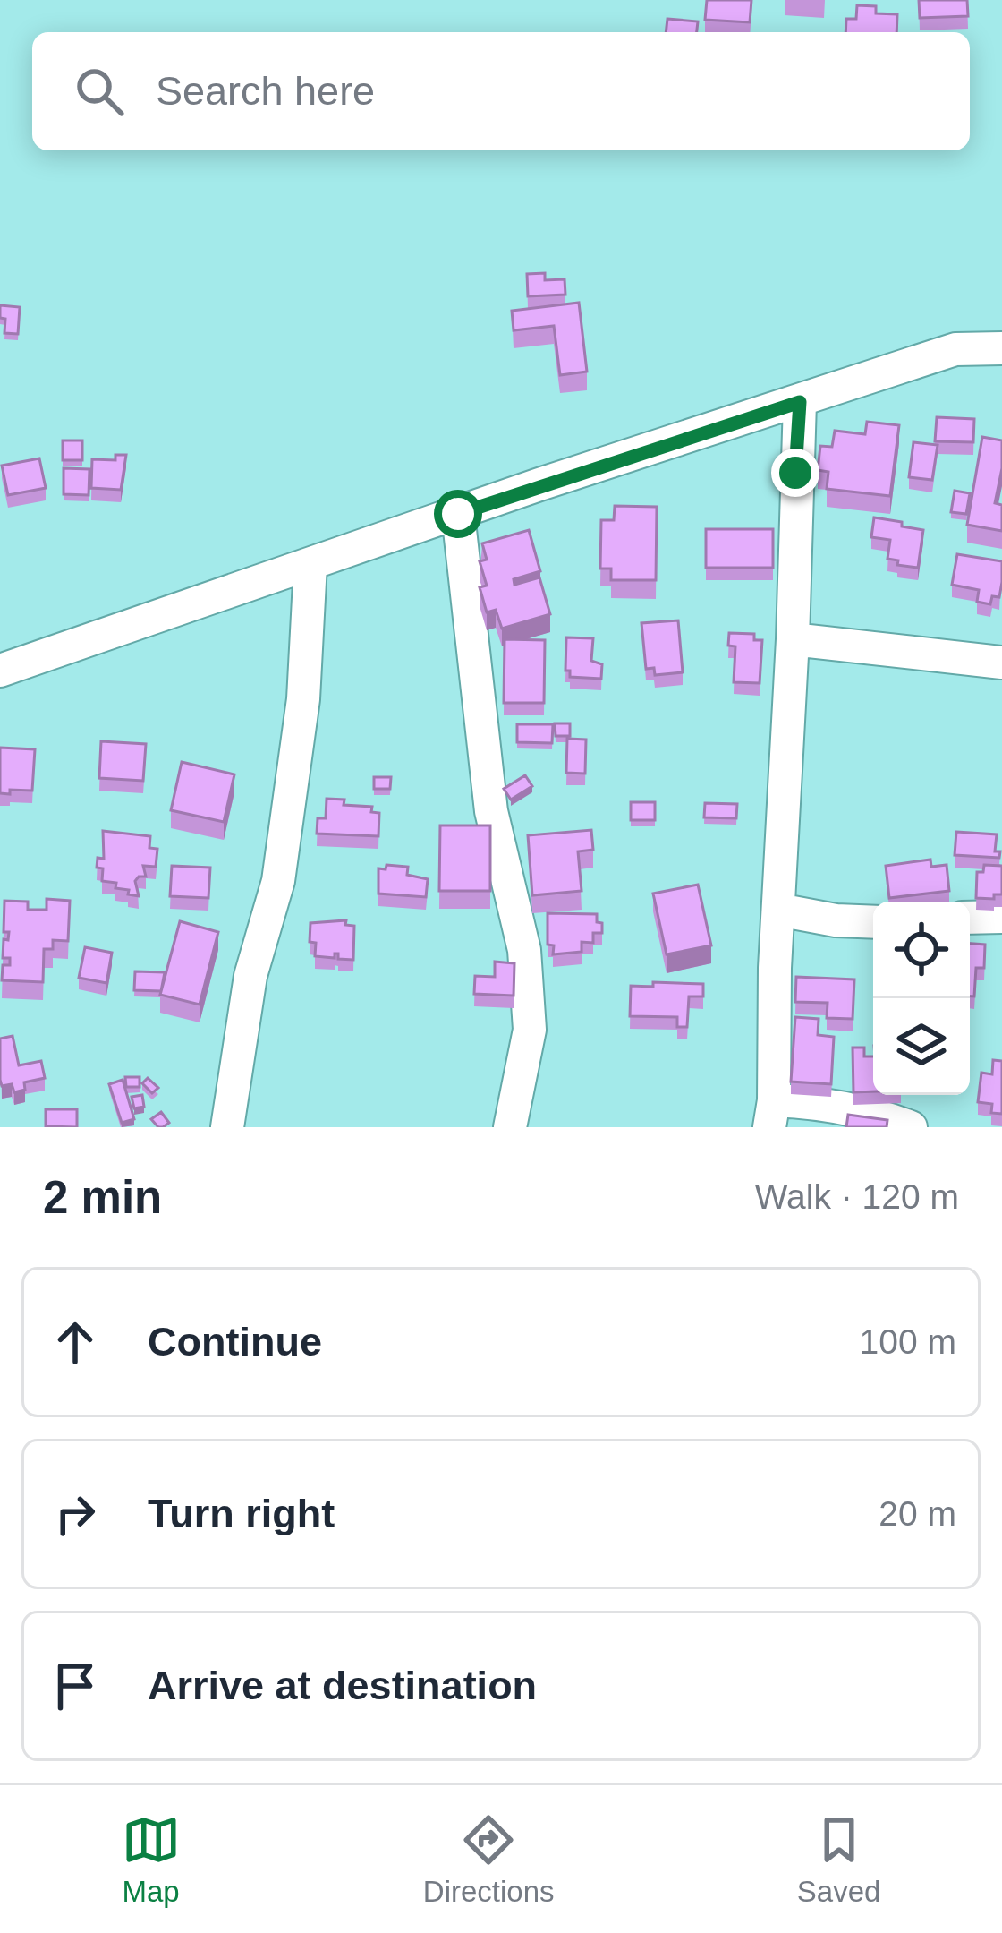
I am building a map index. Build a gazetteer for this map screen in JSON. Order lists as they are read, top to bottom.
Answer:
{
  "page": {
    "search": "Search here",
    "heading": ["2 min", "Walk · 120 m"],
    "list": [
      ["Continue", "100 m"],
      ["Turn right", "20 m"],
      "Arrive at destination"
    ],
    "nav": ["Map", "Directions", "Saved"]
  }
}
